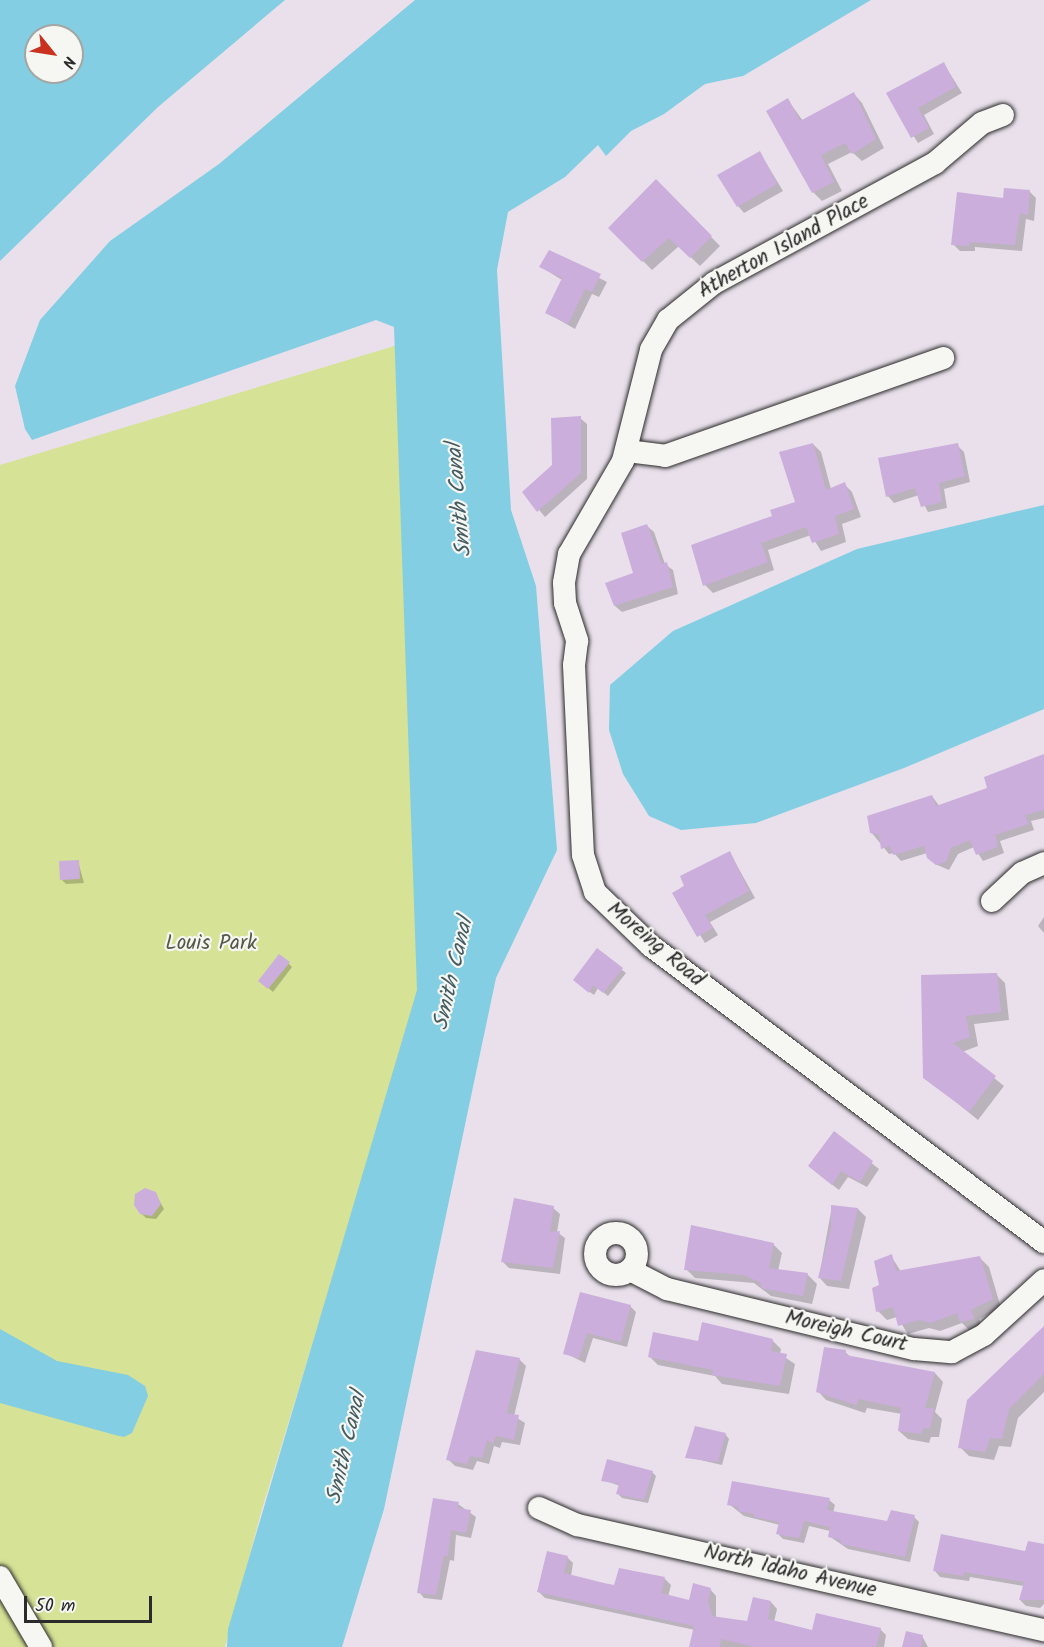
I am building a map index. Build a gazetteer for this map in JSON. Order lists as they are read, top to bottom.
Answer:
{
  "streets": {
    "street": [
      "Atherton Island Place",
      "Moreing Road",
      "Moreigh Court",
      "North Idaho Avenue"
    ]
  },
  "crossings": [
    ["Atherton Island Place", "Moreing Road"]
  ],
  "water": ["Smith Canal"],
  "parks": ["Louis Park"],
  "scale_bar": "50 m",
  "north": "bottom right"
}
